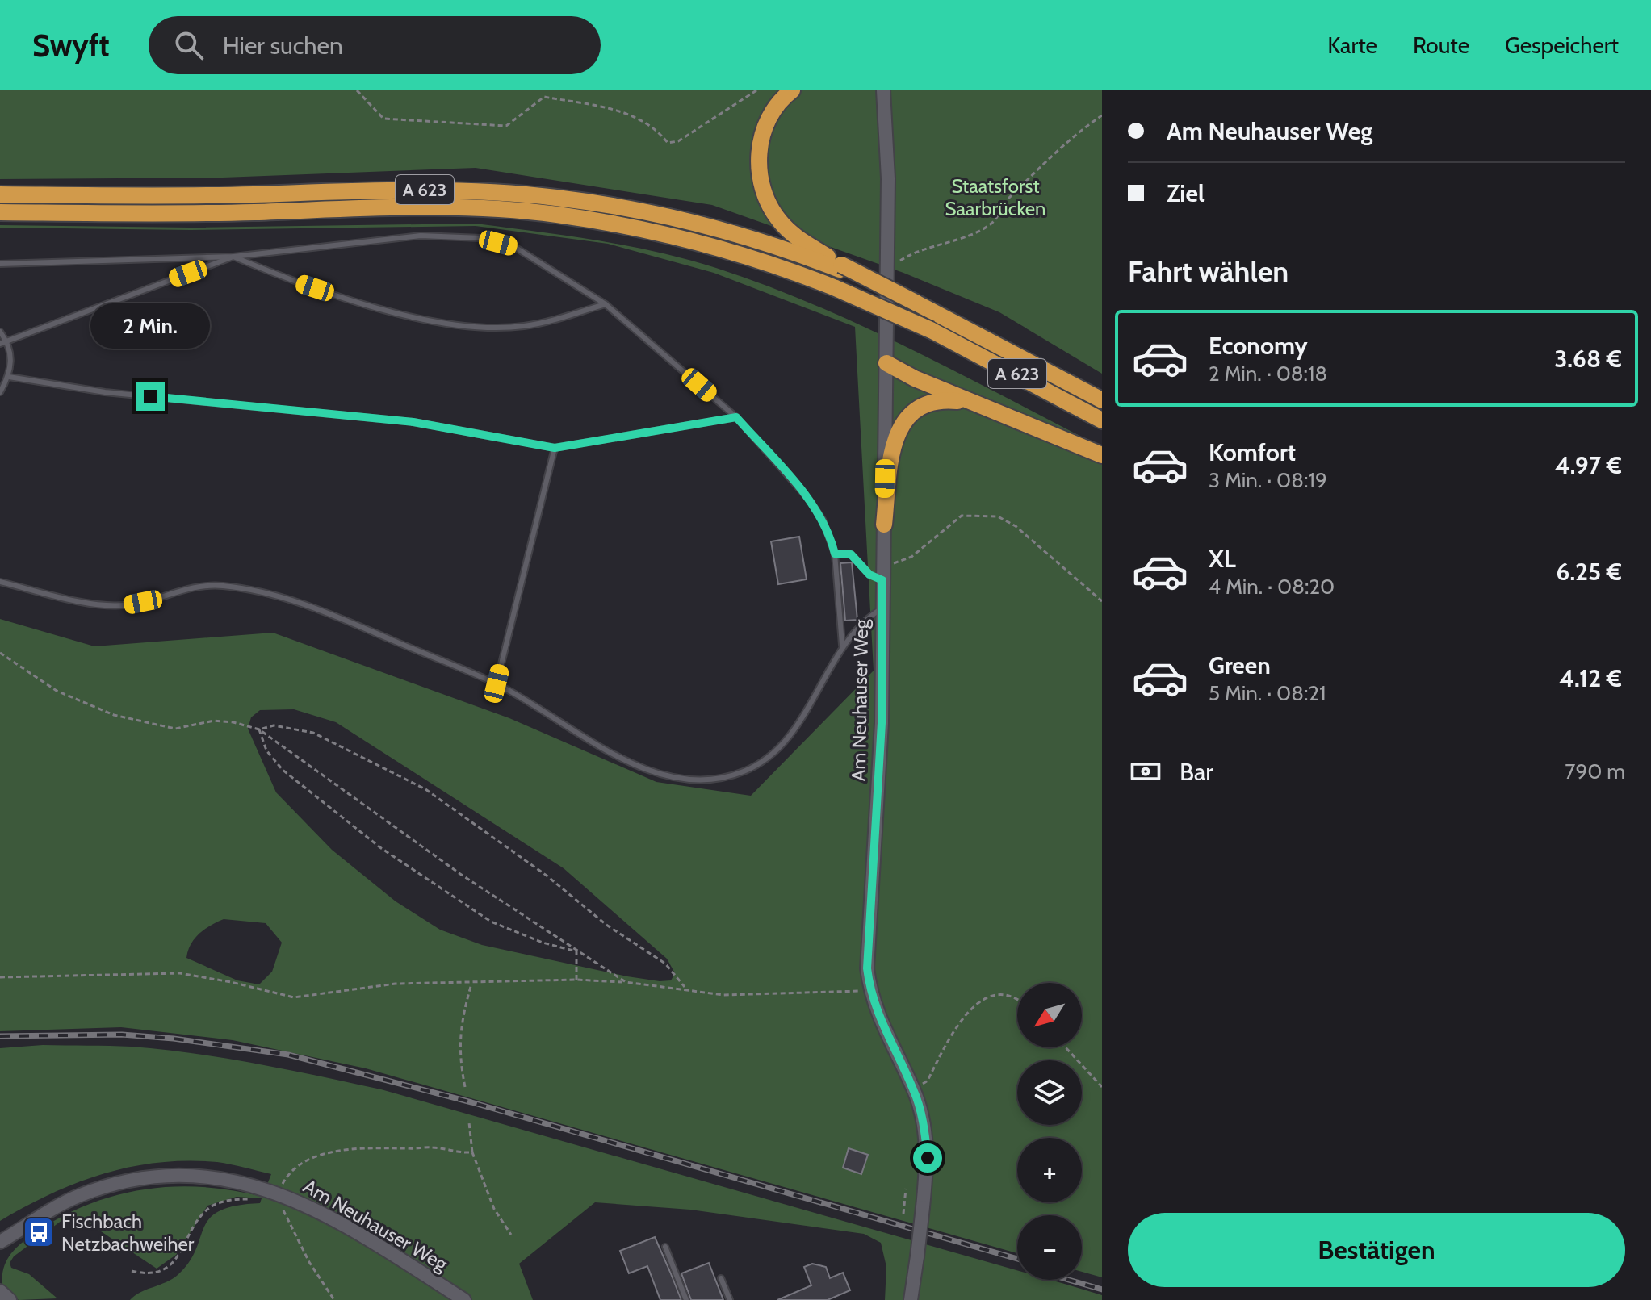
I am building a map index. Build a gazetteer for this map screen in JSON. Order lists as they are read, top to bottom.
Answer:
{
  "streets": {
    "highway": ["A 623"],
    "street": ["Am Neuhauser Weg"]
  },
  "parks": ["Staatsforst Saarbrücken"],
  "places": {
    "bus stop": ["Fischbach Netzbachweiher"]
  },
  "north": "bottom left",
  "page": {
    "header": "Swyft",
    "search": "Hier suchen",
    "nav": ["Karte", "Route", "Gespeichert"],
    "banner": ["Am Neuhauser Weg", "Ziel"],
    "heading": "Fahrt wählen",
    "bubble": "2 Min.",
    "list": [
      {
        "name": "Economy",
        "note": "2 Min. · 08:18",
        "value": "3.68 €"
      },
      {
        "name": "Komfort",
        "note": "3 Min. · 08:19",
        "value": "4.97 €"
      },
      {
        "name": "XL",
        "note": "4 Min. · 08:20",
        "value": "6.25 €"
      },
      {
        "name": "Green",
        "note": "5 Min. · 08:21",
        "value": "4.12 €"
      }
    ],
    "pay": ["Bar", "790 m"],
    "map_buttons": ["+", "−"],
    "buttons": "Bestätigen"
  }
}
